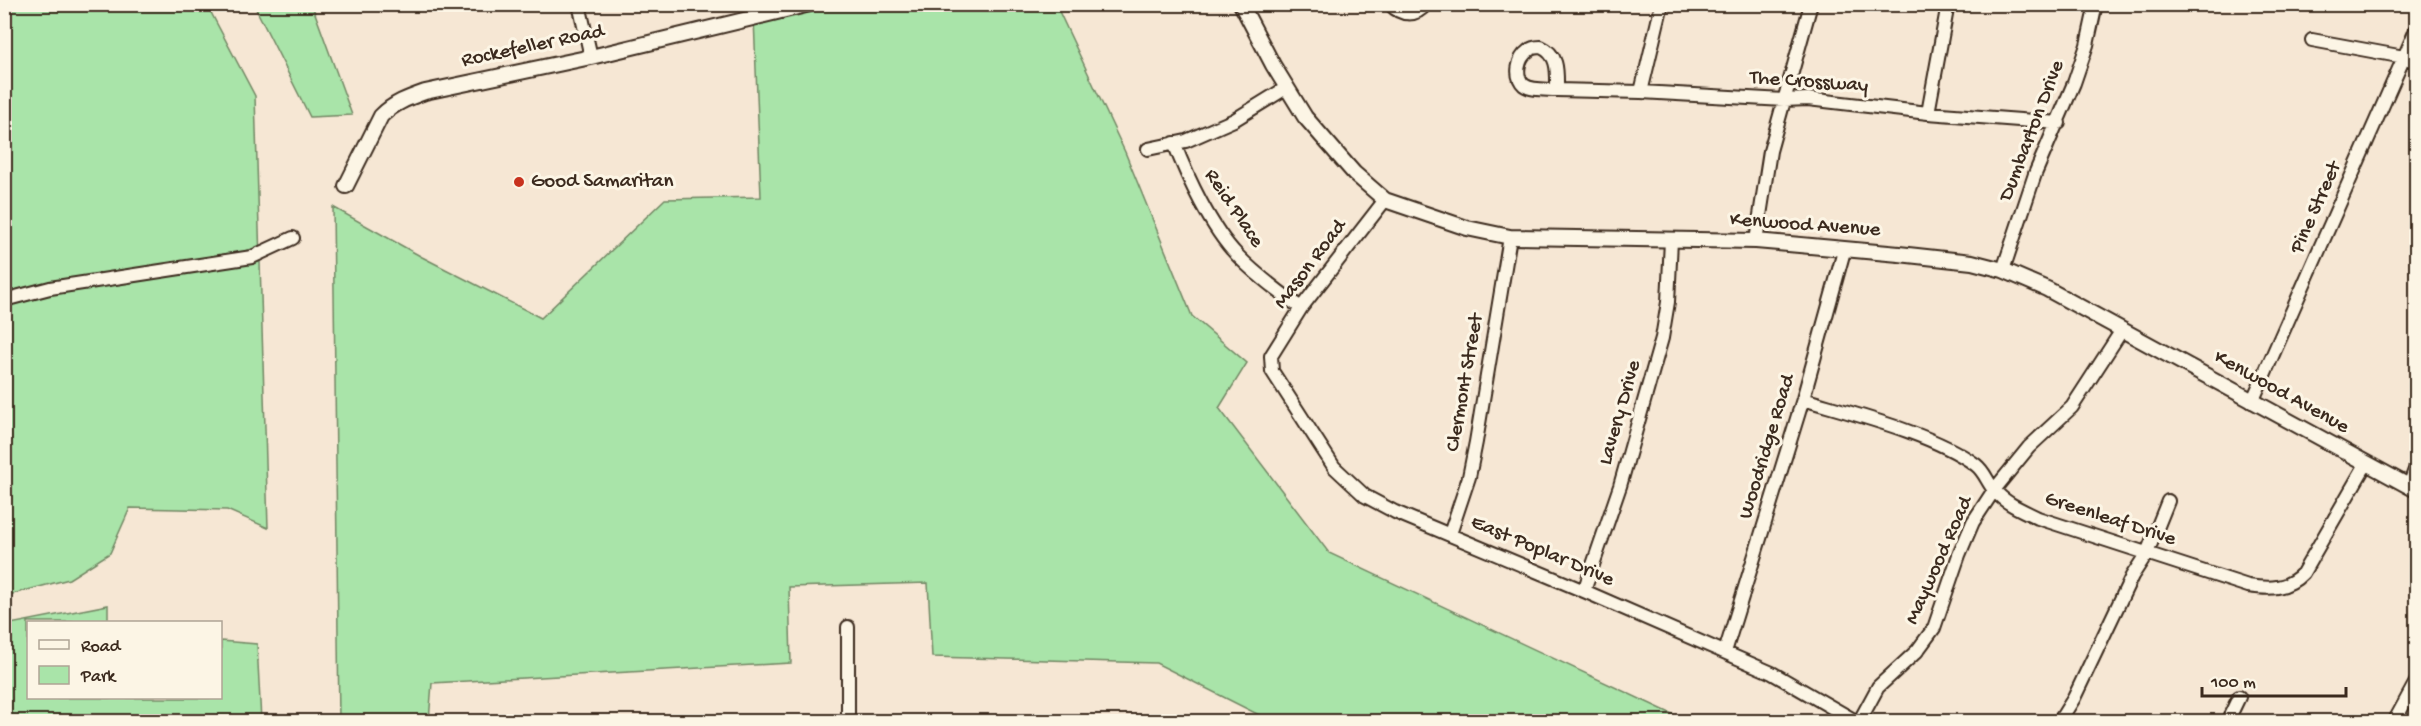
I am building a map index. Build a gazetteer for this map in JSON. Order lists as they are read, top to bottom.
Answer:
{
  "streets": {
    "street": [
      "Rockefeller Road",
      "The Crossway",
      "Dumbarton Drive",
      "Pine Street",
      "Reid Place",
      "Kenwood Avenue",
      "Mason Road",
      "Clermont Street",
      "Lavery Drive",
      "Woodridge Road",
      "Greenleaf Drive",
      "East Poplar Drive",
      "Maywood Road"
    ]
  },
  "crossings": [
    ["The Crossway", "Dumbarton Drive"],
    ["Dumbarton Drive", "Kenwood Avenue"],
    ["Pine Street", "Kenwood Avenue"],
    ["Reid Place", "Mason Road"],
    ["Kenwood Avenue", "Mason Road"],
    ["Kenwood Avenue", "Clermont Street"],
    ["Kenwood Avenue", "Lavery Drive"],
    ["Kenwood Avenue", "Woodridge Road"],
    ["Kenwood Avenue", "Greenleaf Drive"],
    ["Kenwood Avenue", "Maywood Road"],
    ["Mason Road", "East Poplar Drive"],
    ["Clermont Street", "East Poplar Drive"],
    ["Lavery Drive", "East Poplar Drive"],
    ["Woodridge Road", "Greenleaf Drive"],
    ["Woodridge Road", "East Poplar Drive"],
    ["Greenleaf Drive", "Maywood Road"],
    ["East Poplar Drive", "Maywood Road"]
  ],
  "places": ["Good Samaritan"],
  "legend": ["Road", "Park"],
  "scale_bar": "100 m"
}
